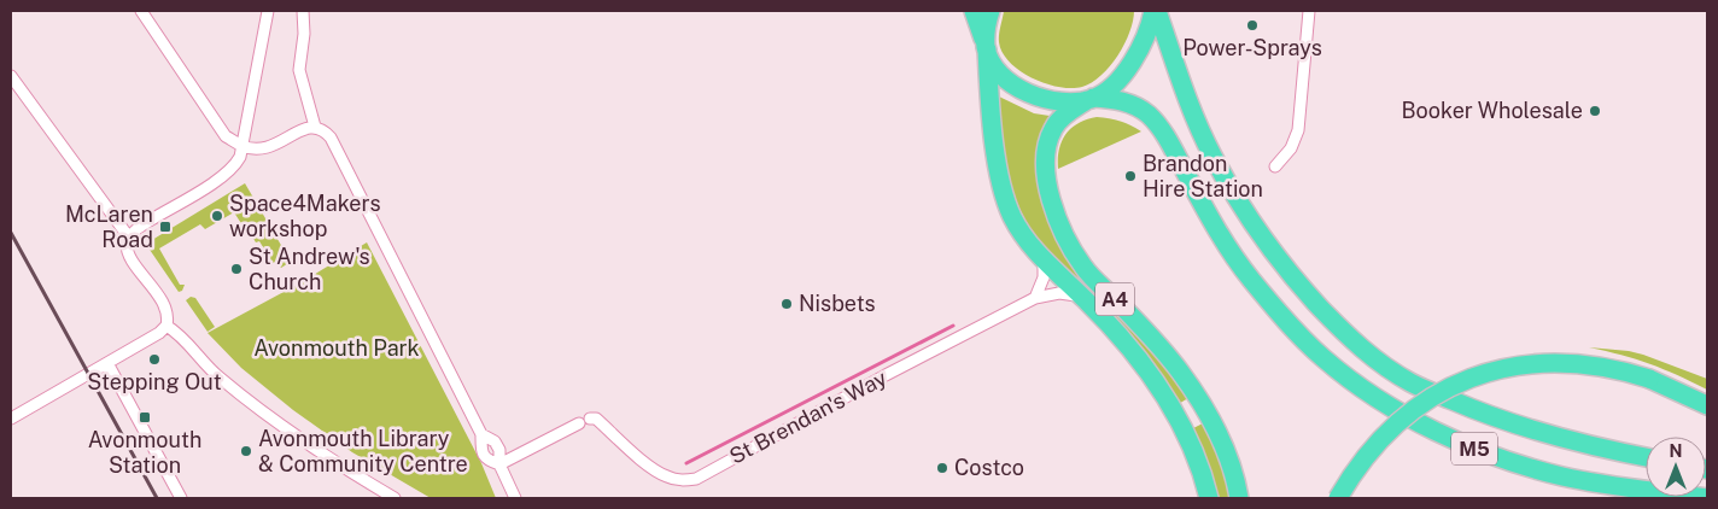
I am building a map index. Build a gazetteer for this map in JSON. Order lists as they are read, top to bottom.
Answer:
{
  "streets": {
    "highway": ["A4", "M5"],
    "street": ["St Brendan's Way"]
  },
  "crossings": [
    ["A4", "St Brendan's Way"],
    ["A4", "M5"]
  ],
  "parks": ["Avonmouth Park"],
  "places": {
    "other": [
      "Power-Sprays",
      "Booker Wholesale",
      "Brandon Hire Station",
      "Space4Makers workshop",
      "St Andrew's Church",
      "Nisbets",
      "Stepping Out",
      "Avonmouth Library & Community Centre",
      "Costco"
    ],
    "transit": ["McLaren Road", "Avonmouth Station"]
  },
  "north": "top"
}
